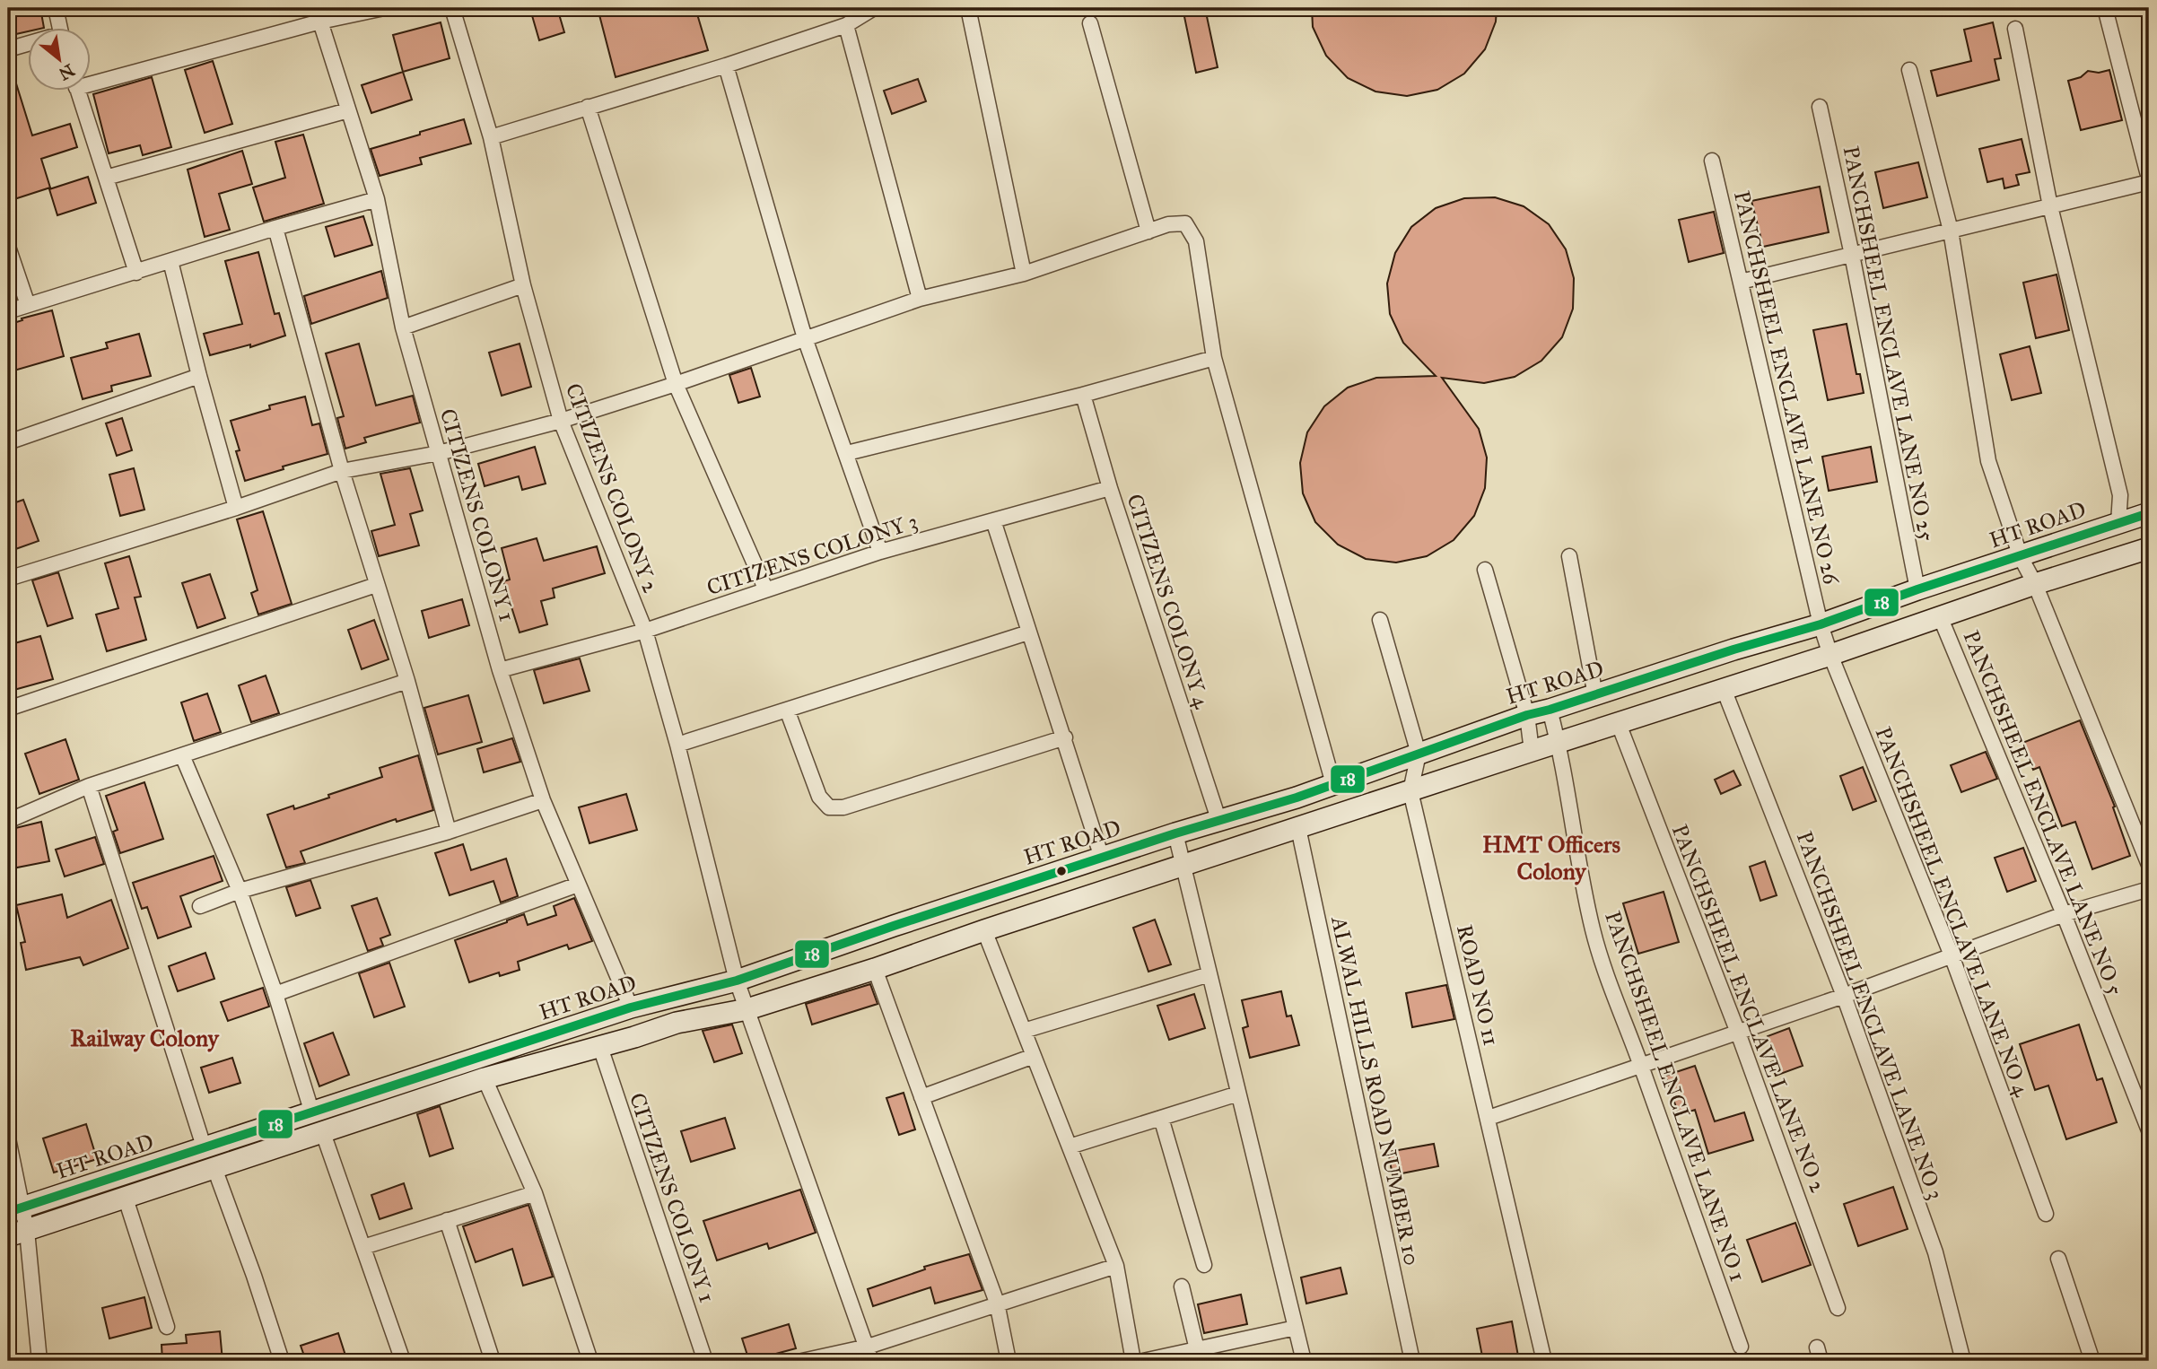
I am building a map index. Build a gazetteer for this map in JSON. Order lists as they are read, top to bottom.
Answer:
{
  "streets": {
    "street": [
      "PANCHSHEEL ENCLAVE LANE NO 25",
      "PANCHSHEEL ENCLAVE LANE NO 26",
      "CITIZENS COLONY 2",
      "CITIZENS COLONY 1",
      "HT ROAD",
      "CITIZENS COLONY 3",
      "CITIZENS COLONY 4",
      "PANCHSHEEL ENCLAVE LANE NO 5",
      "PANCHSHEEL ENCLAVE LANE NO 4",
      "ROAD NO 11",
      "PANCHSHEEL ENCLAVE LANE NO 2",
      "PANCHSHEEL ENCLAVE LANE NO 3",
      "ALWAL HILLS ROAD NUMBER 10",
      "PANCHSHEEL ENCLAVE LANE NO 1"
    ]
  },
  "crossings": [
    ["PANCHSHEEL ENCLAVE LANE NO 25", "HT ROAD"],
    ["PANCHSHEEL ENCLAVE LANE NO 26", "HT ROAD"],
    ["PANCHSHEEL ENCLAVE LANE NO 26", "PANCHSHEEL ENCLAVE LANE NO 4"],
    ["CITIZENS COLONY 2", "HT ROAD"],
    ["CITIZENS COLONY 2", "CITIZENS COLONY 3"],
    ["CITIZENS COLONY 1", "HT ROAD"],
    ["CITIZENS COLONY 1", "CITIZENS COLONY 3"],
    ["HT ROAD", "CITIZENS COLONY 4"],
    ["HT ROAD", "PANCHSHEEL ENCLAVE LANE NO 5"],
    ["HT ROAD", "PANCHSHEEL ENCLAVE LANE NO 4"],
    ["HT ROAD", "ROAD NO 11"],
    ["HT ROAD", "PANCHSHEEL ENCLAVE LANE NO 2"],
    ["HT ROAD", "PANCHSHEEL ENCLAVE LANE NO 3"],
    ["HT ROAD", "ALWAL HILLS ROAD NUMBER 10"],
    ["HT ROAD", "PANCHSHEEL ENCLAVE LANE NO 1"],
    ["CITIZENS COLONY 3", "CITIZENS COLONY 4"]
  ],
  "districts": ["HMT Officers Colony", "Railway Colony"],
  "lines": ["transit line 18"],
  "north": "bottom right"
}
